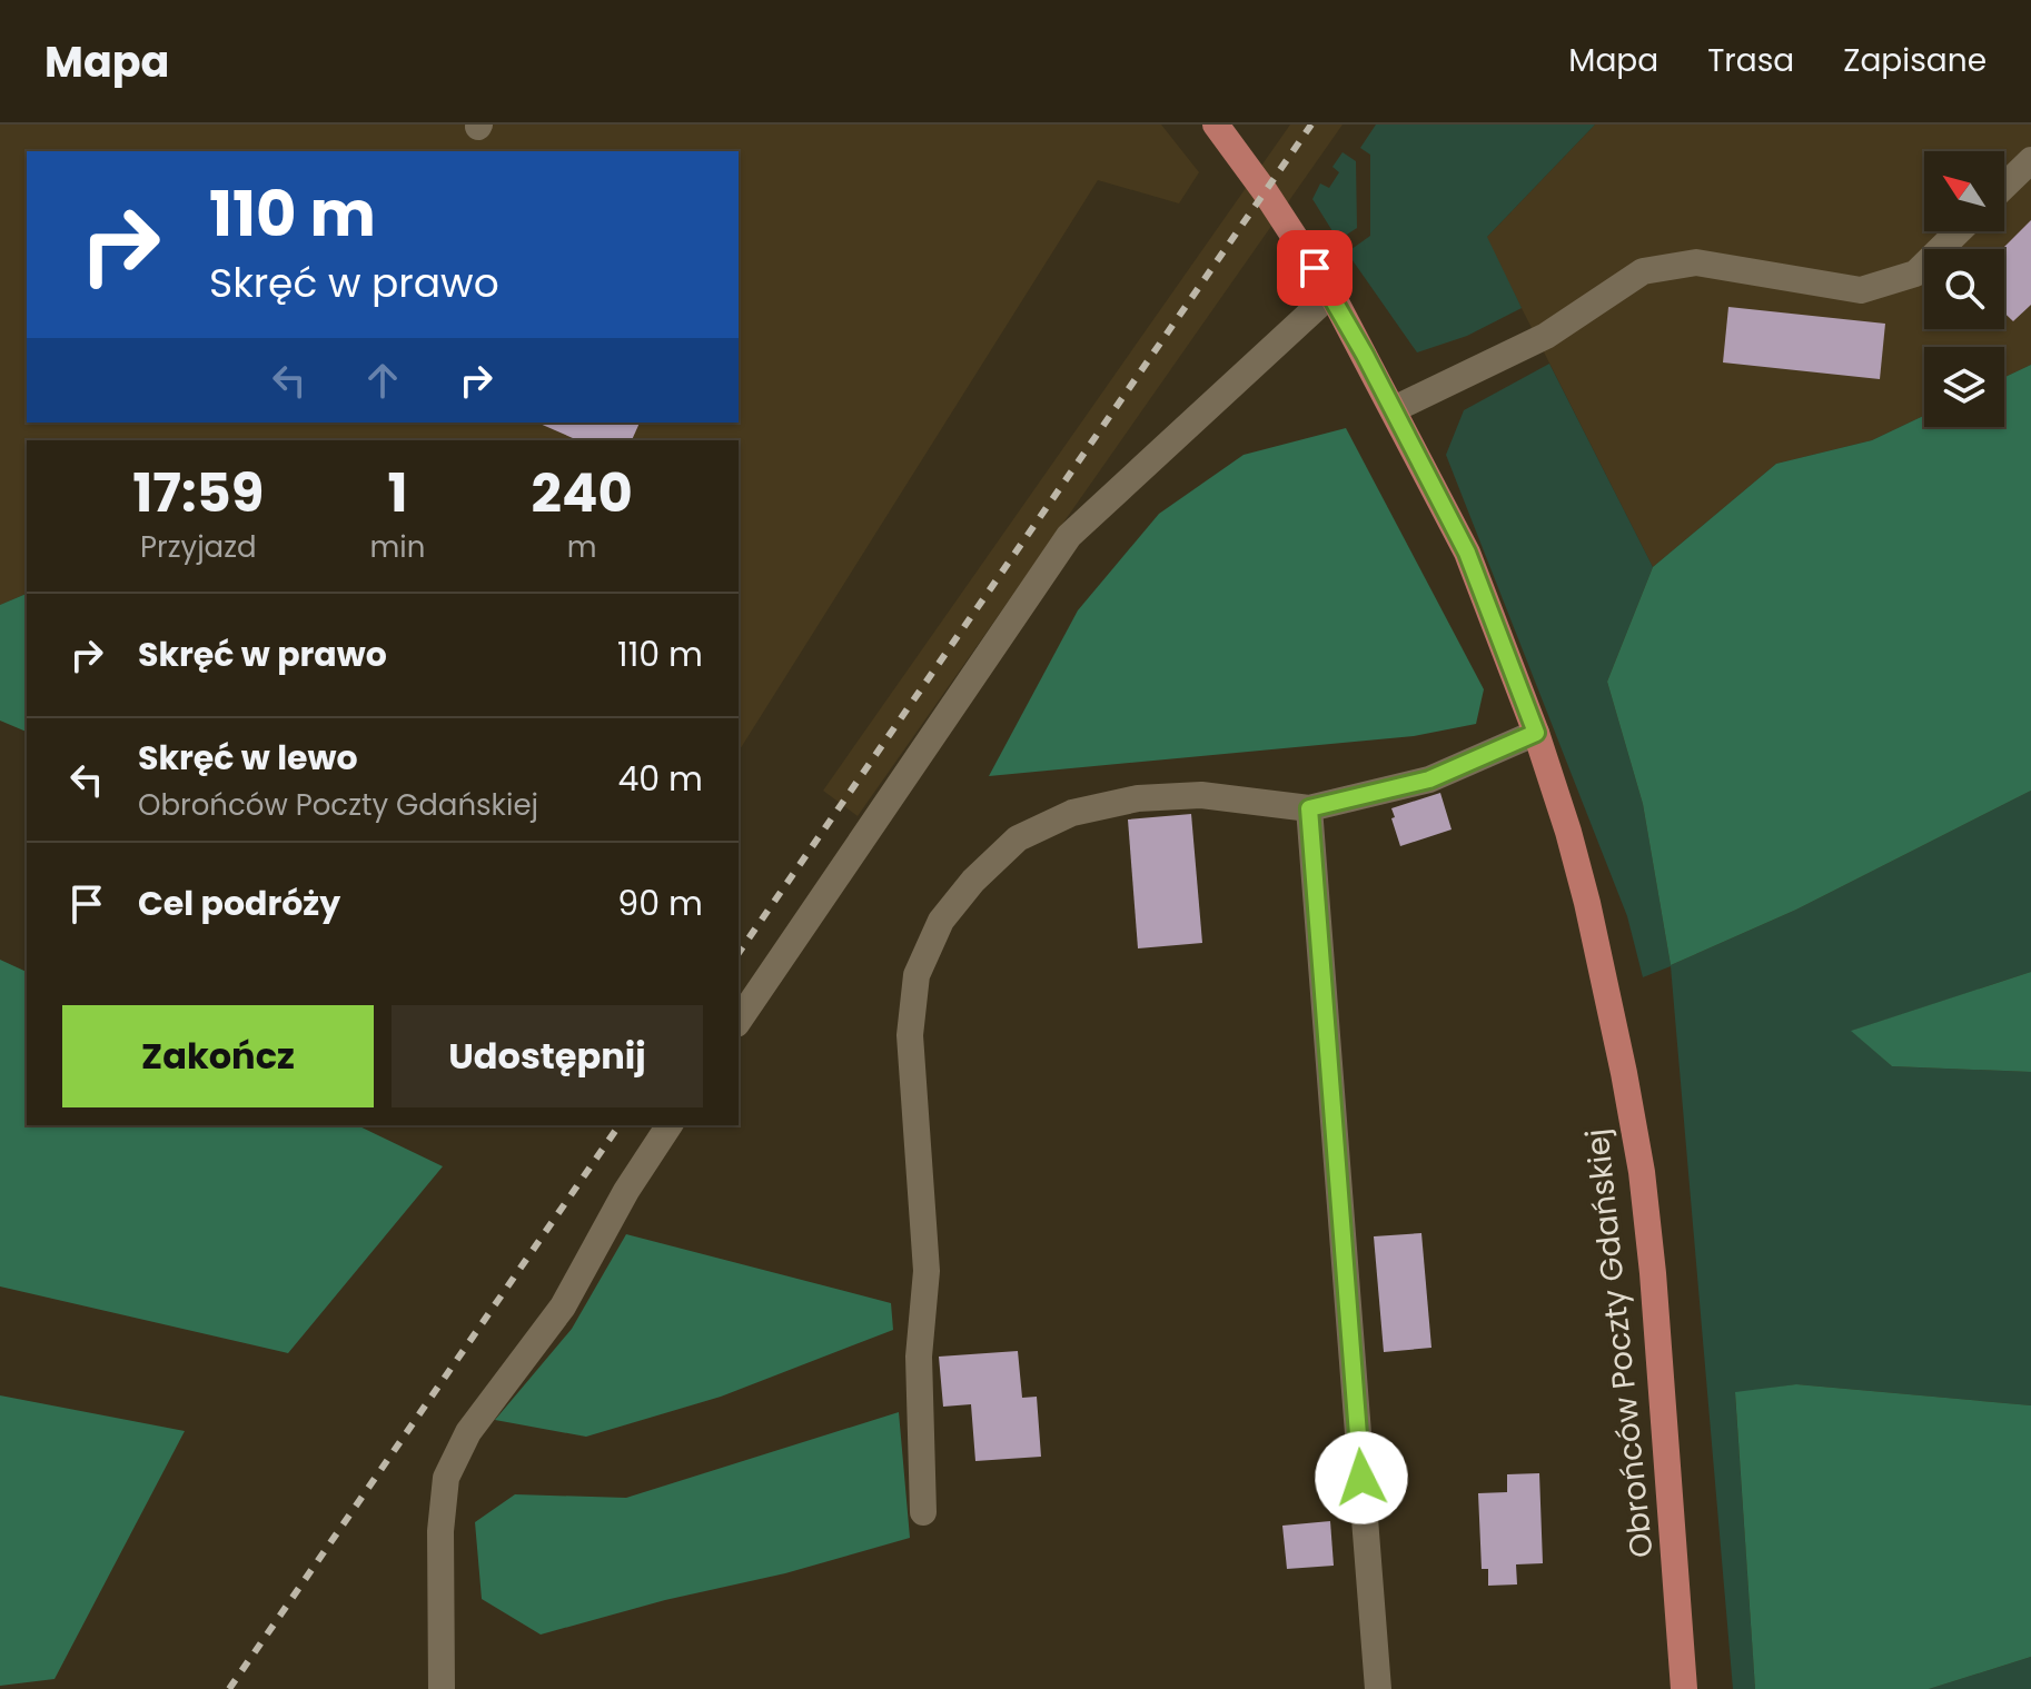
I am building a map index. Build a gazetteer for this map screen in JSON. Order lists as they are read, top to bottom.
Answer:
{
  "streets": {
    "main road": ["Obrońców Poczty Gdańskiej"]
  },
  "north": "top left",
  "page": {
    "header": "Mapa",
    "nav": ["Mapa", "Trasa", "Zapisane"],
    "turn": ["110 m", "Skręć w prawo"],
    "eta": [
      "17:59",
      "Przyjazd",
      "1",
      "min",
      "240",
      "m"
    ],
    "list": [
      {
        "name": "Skręć w prawo",
        "value": "110 m"
      },
      {
        "name": "Skręć w lewo",
        "note": "Obrońców Poczty Gdańskiej",
        "value": "40 m"
      },
      {
        "name": "Cel podróży",
        "value": "90 m"
      }
    ],
    "buttons": ["Zakończ", "Udostępnij"]
  }
}
